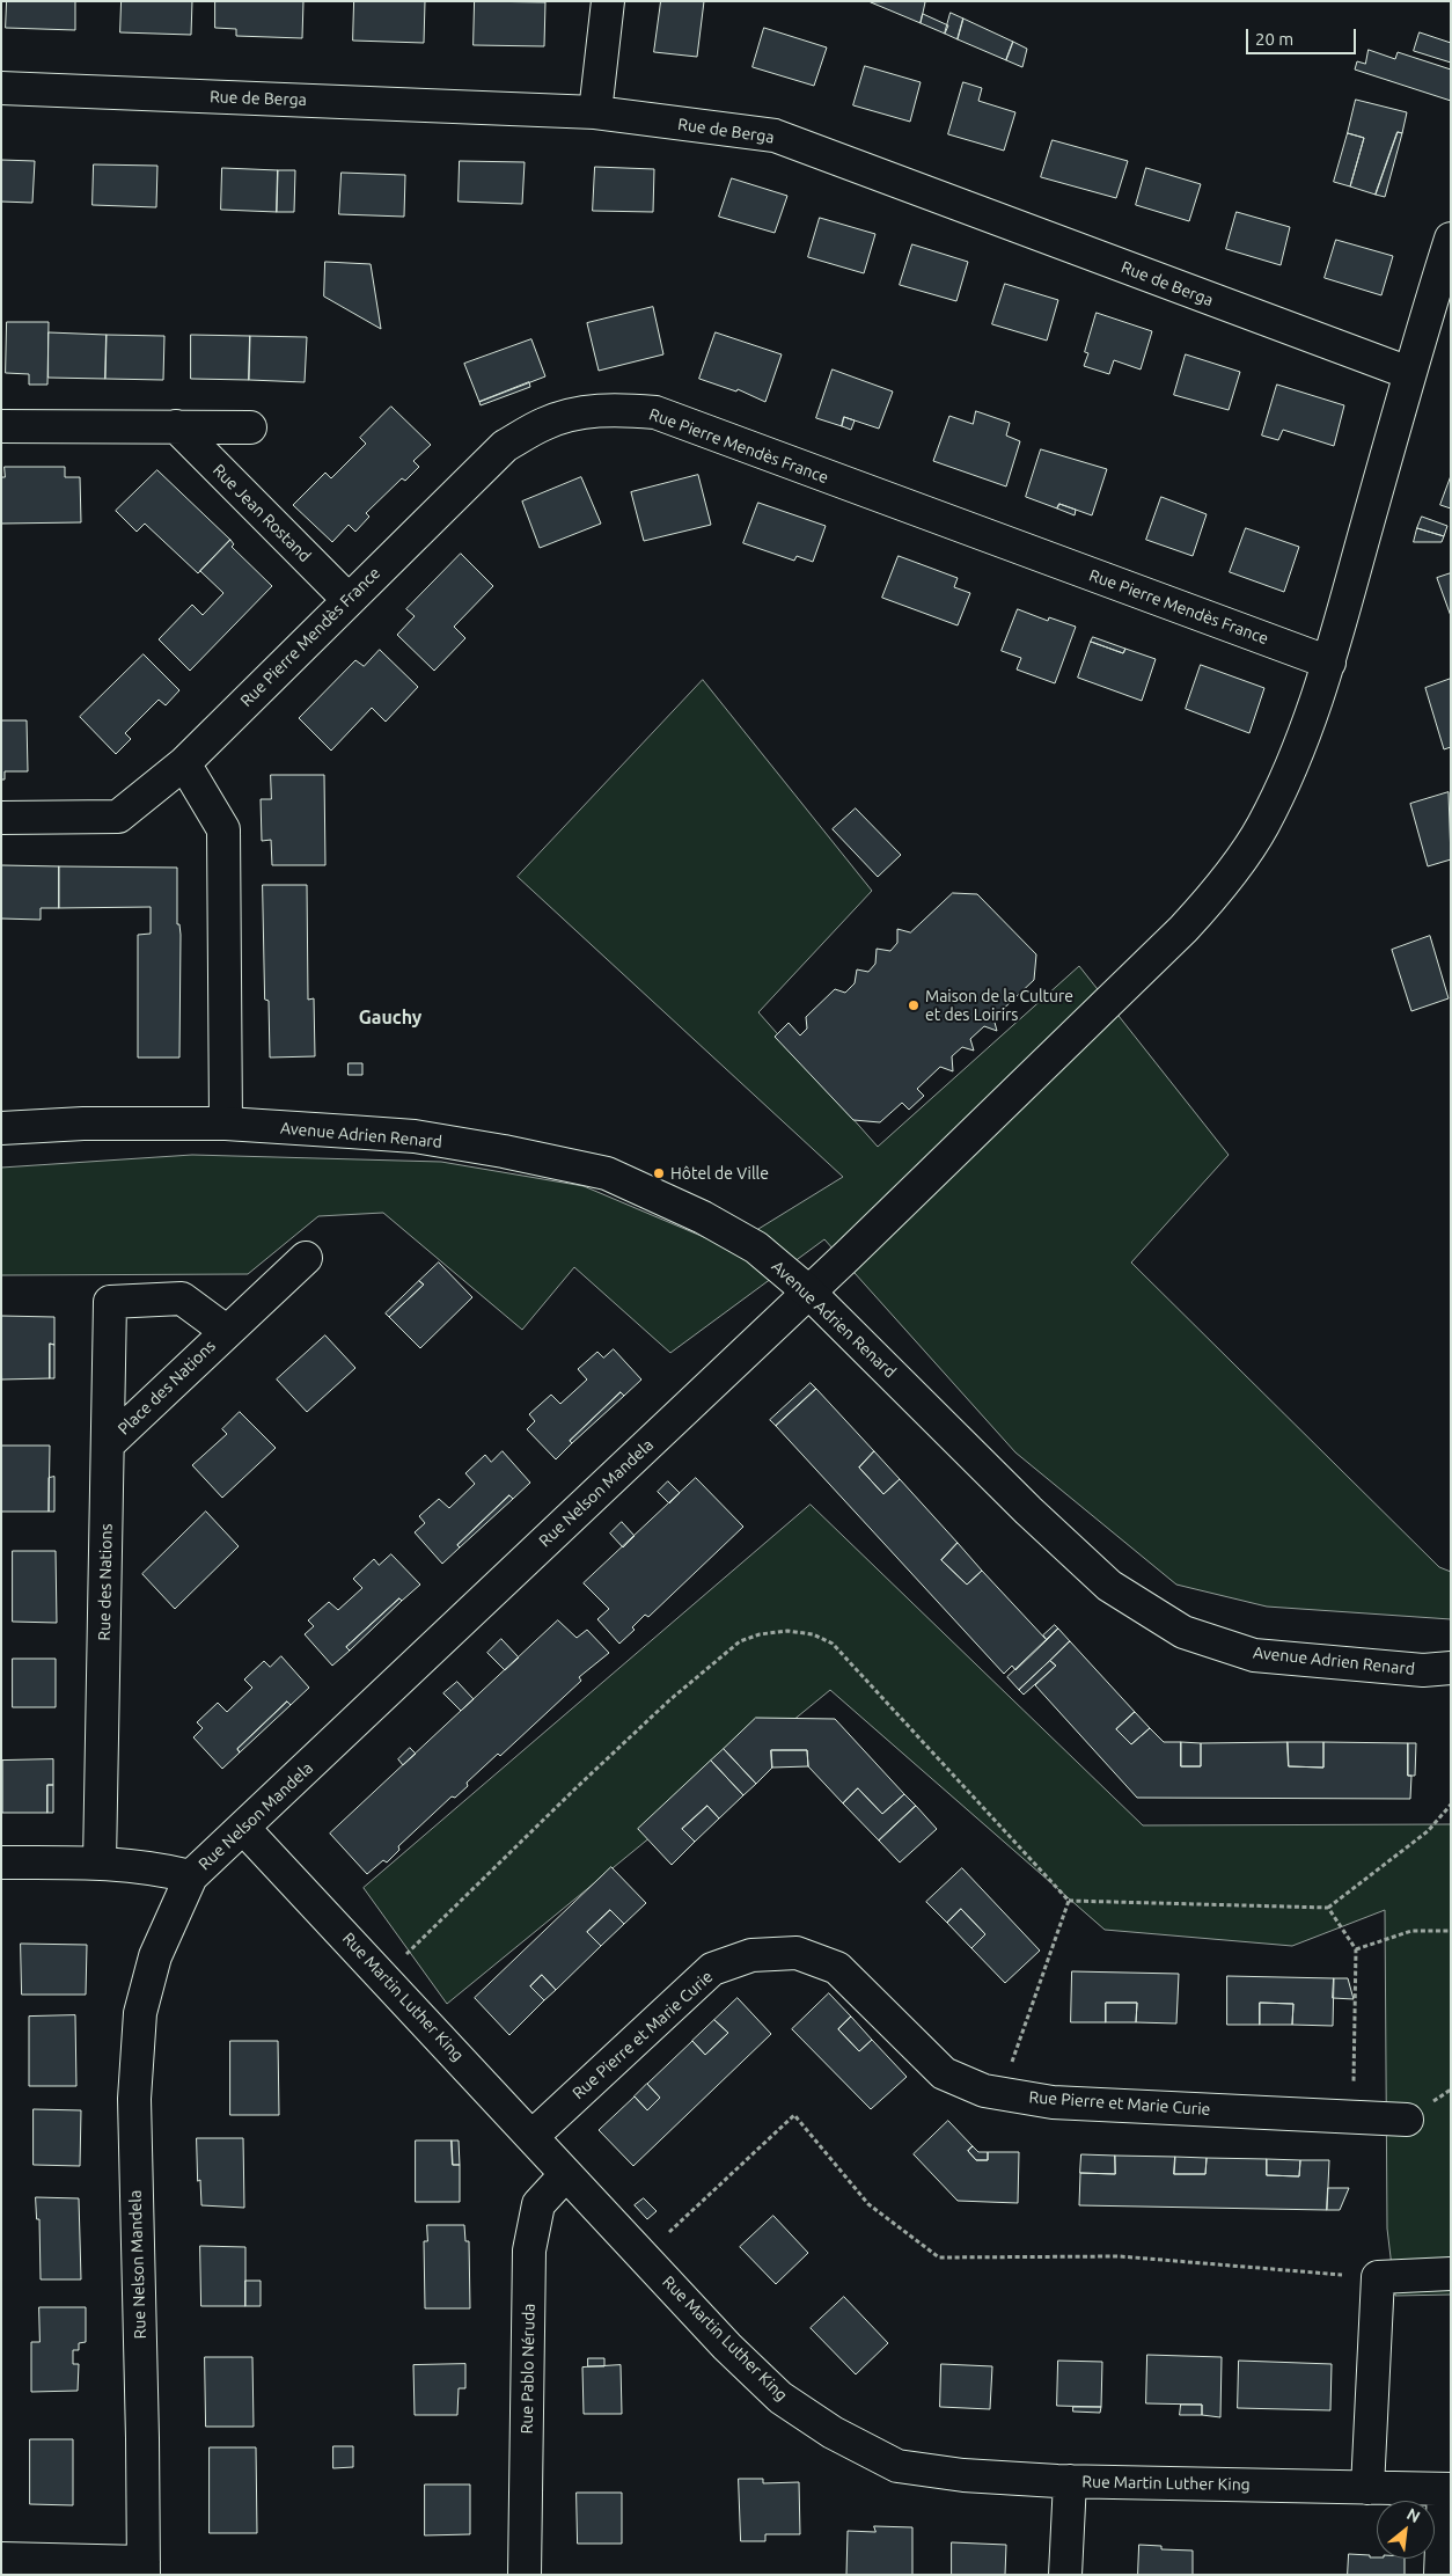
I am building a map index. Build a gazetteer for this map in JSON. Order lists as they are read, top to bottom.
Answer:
{
  "streets": {
    "street": [
      "Rue de Berga",
      "Rue Pierre Mendès France",
      "Rue Jean Rostand",
      "Avenue Adrien Renard",
      "Place des Nations",
      "Rue Nelson Mandela",
      "Rue des Nations",
      "Rue Martin Luther King",
      "Rue Pierre et Marie Curie",
      "Rue Pablo Néruda"
    ]
  },
  "crossings": [
    ["Rue de Berga", "Rue Nelson Mandela"],
    ["Rue Pierre Mendès France", "Rue Jean Rostand"],
    ["Rue Pierre Mendès France", "Rue Nelson Mandela"],
    ["Avenue Adrien Renard", "Rue Nelson Mandela"],
    ["Place des Nations", "Rue des Nations"],
    ["Rue Nelson Mandela", "Rue Martin Luther King"],
    ["Rue Martin Luther King", "Rue Pierre et Marie Curie"],
    ["Rue Martin Luther King", "Rue Pablo Néruda"]
  ],
  "districts": ["Gauchy"],
  "places": ["Maison de la Culture et des Loirirs", "Hôtel de Ville"],
  "scale_bar": "20 m",
  "north": "top right"
}
